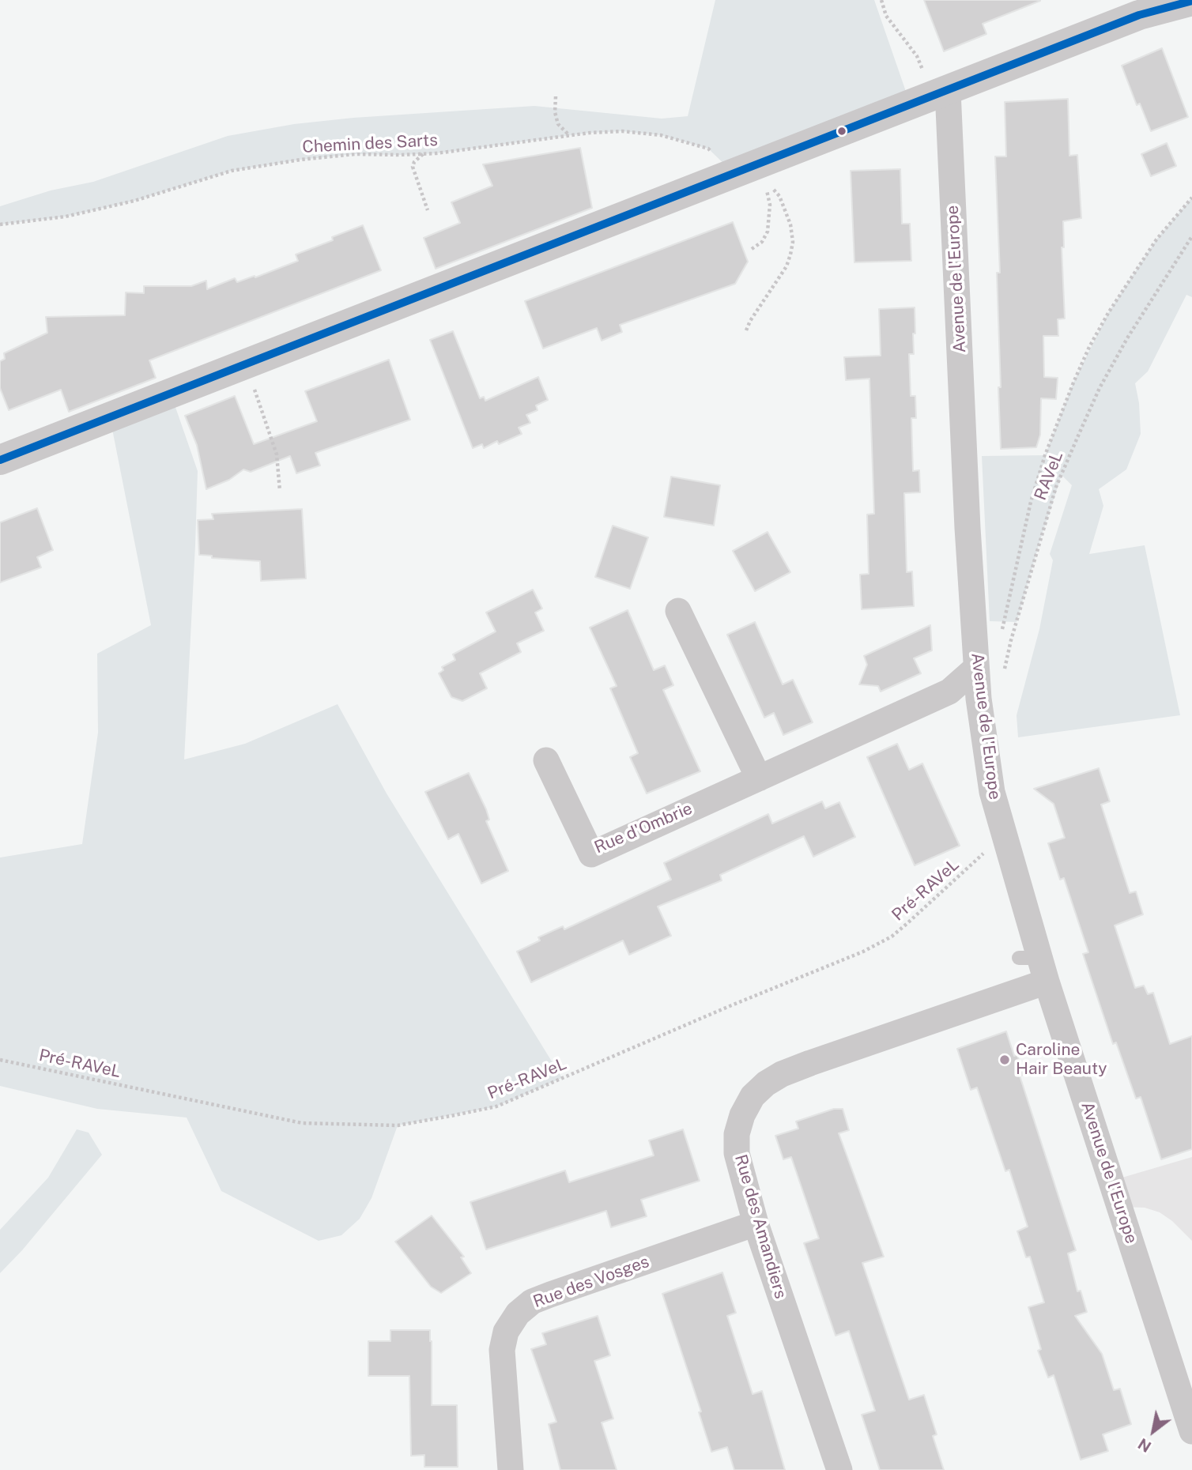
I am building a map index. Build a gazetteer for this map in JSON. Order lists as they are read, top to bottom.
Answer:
{
  "streets": {
    "street": [
      "Avenue de l'Europe",
      "Rue d'Ombrie",
      "Rue des Amandiers",
      "Rue des Vosges"
    ],
    "path": ["Chemin des Sarts", "RAVeL", "Pré-RAVeL"]
  },
  "crossings": [
    ["Avenue de l'Europe", "Rue d'Ombrie"],
    ["Avenue de l'Europe", "Pré-RAVeL"],
    ["Avenue de l'Europe", "Rue des Amandiers"],
    ["Rue des Amandiers", "Rue des Vosges"]
  ],
  "places": ["Caroline Hair Beauty"],
  "north": "bottom left"
}
